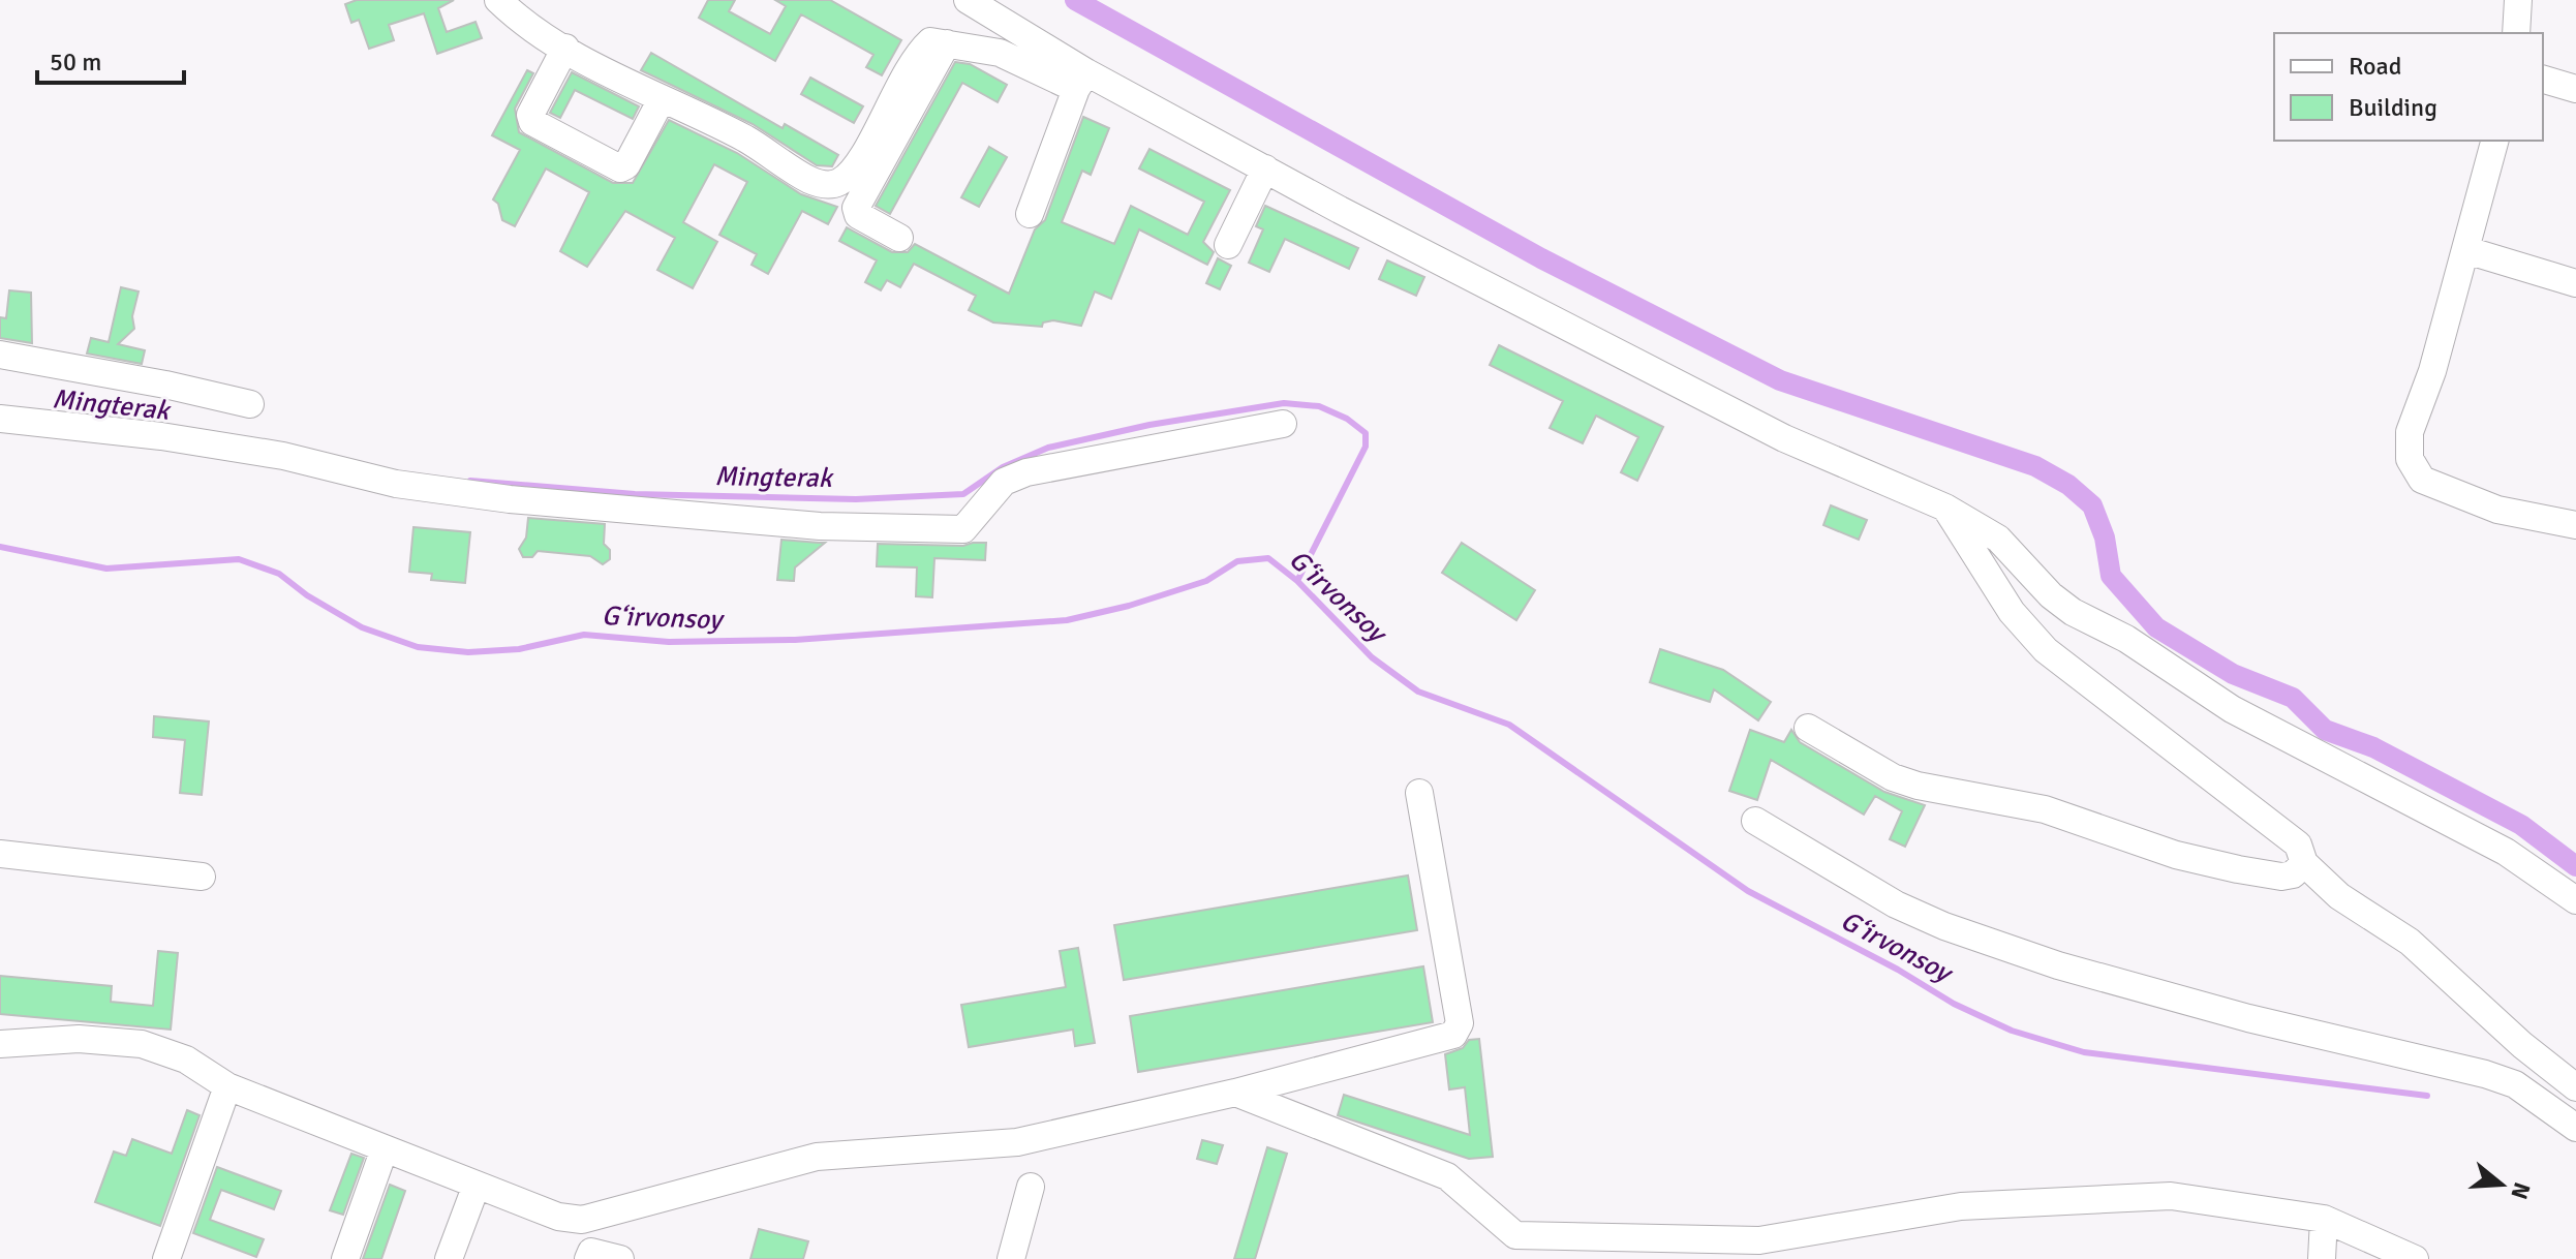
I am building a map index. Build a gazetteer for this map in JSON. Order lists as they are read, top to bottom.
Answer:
{
  "water": ["Mingterak", "G‘irvonsoy"],
  "legend": ["Road", "Building"],
  "scale_bar": "50 m",
  "north": "right"
}
